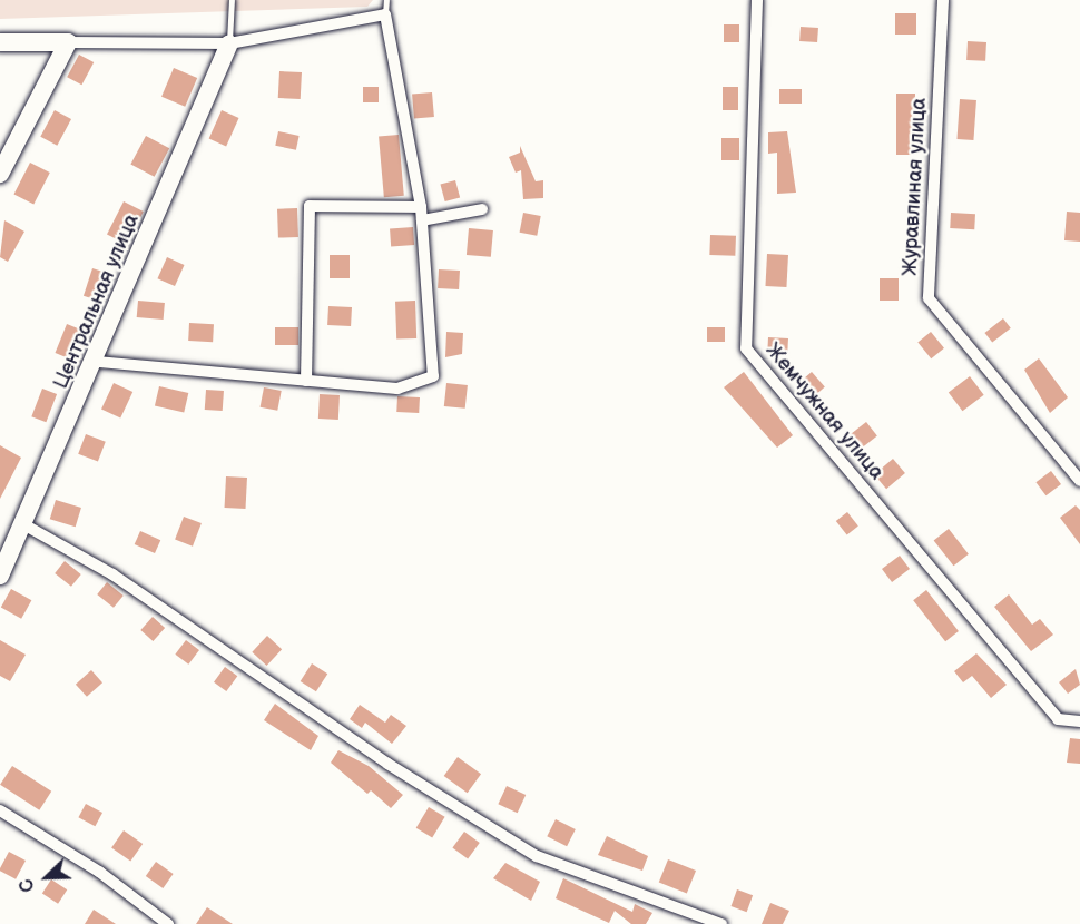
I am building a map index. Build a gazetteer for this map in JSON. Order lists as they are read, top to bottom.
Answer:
{
  "streets": {
    "street": ["Журавлиная улица", "Центральная улица", "Жемчужная улица"]
  },
  "north": "bottom left"
}
